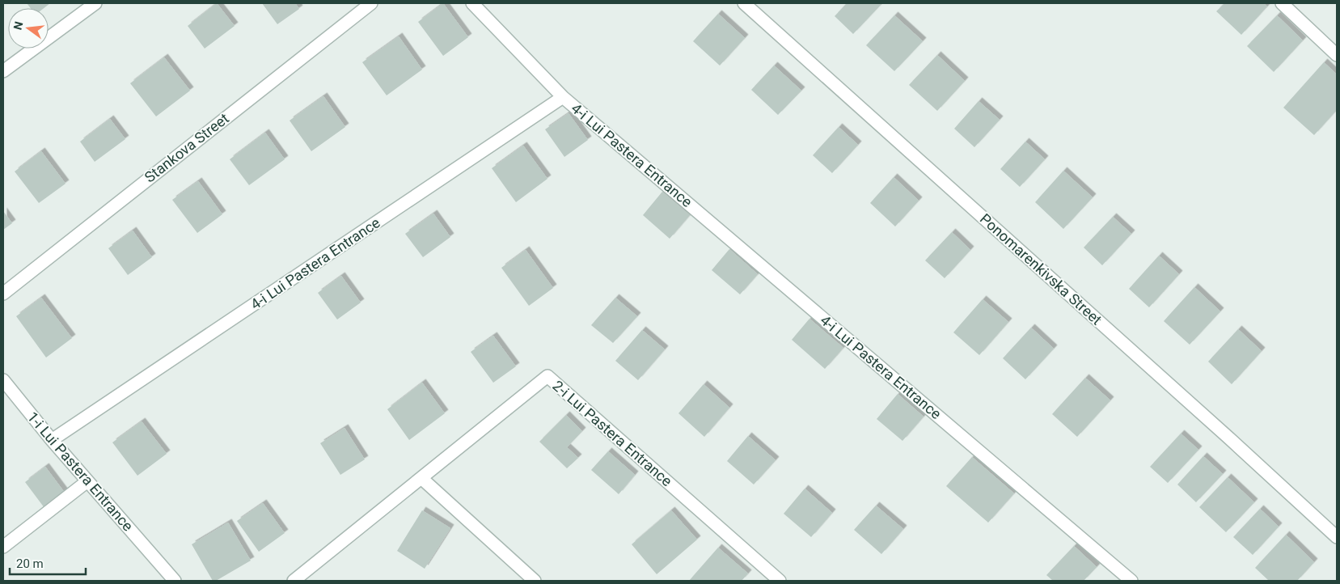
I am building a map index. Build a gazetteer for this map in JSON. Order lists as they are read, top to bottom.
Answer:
{
  "streets": {
    "street": [
      "Stankova Street",
      "4-i Lui Pastera Entrance",
      "Ponomarenkivska Street",
      "2-i Lui Pastera Entrance",
      "1-i Lui Pastera Entrance"
    ]
  },
  "crossings": [
    ["4-i Lui Pastera Entrance", "1-i Lui Pastera Entrance"]
  ],
  "scale_bar": "20 m",
  "north": "left"
}
